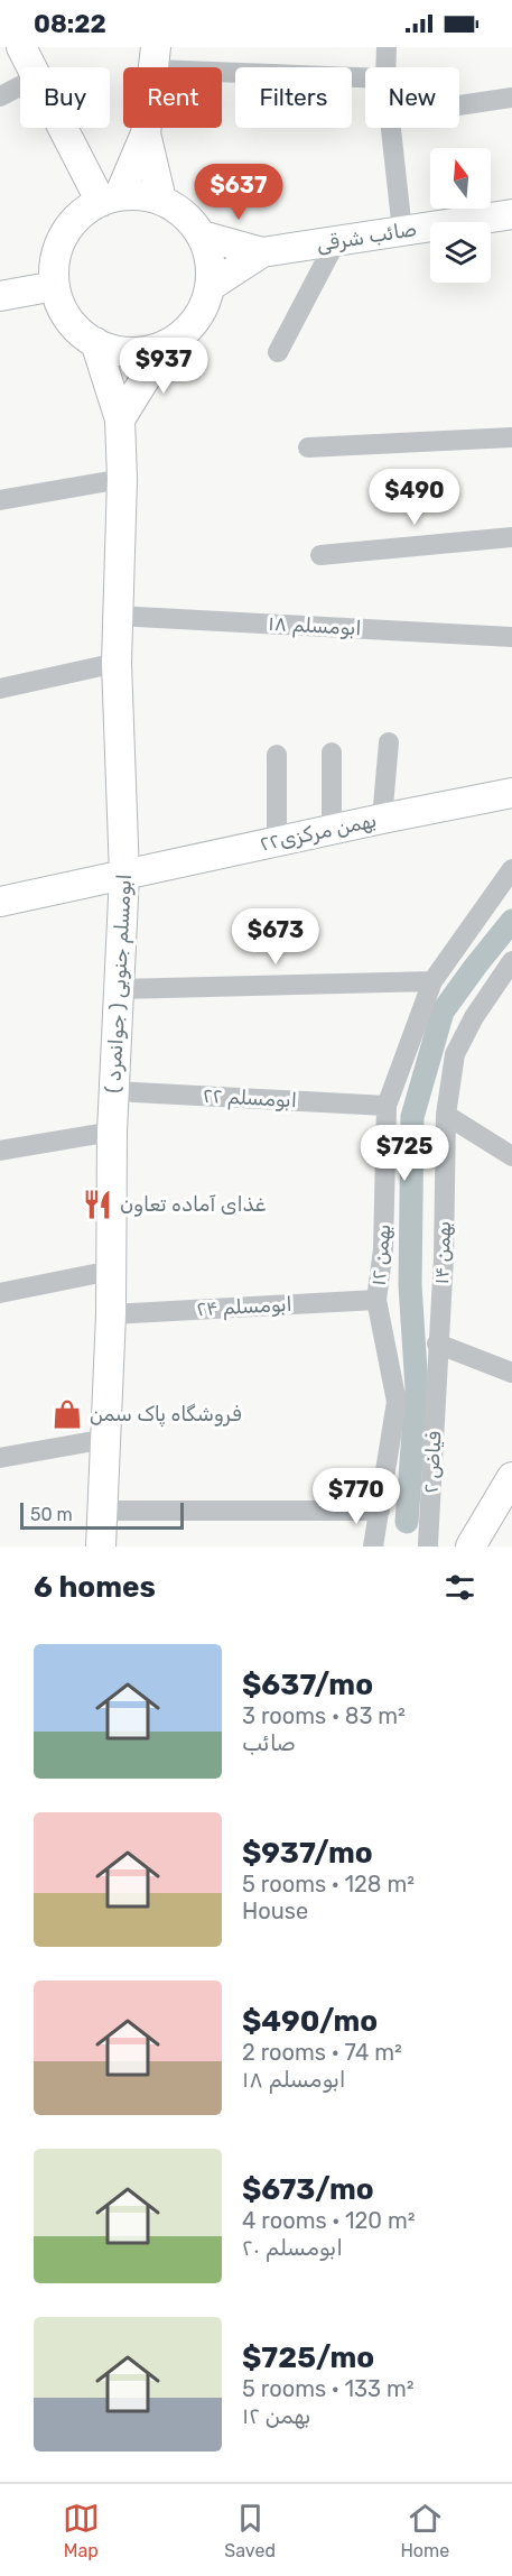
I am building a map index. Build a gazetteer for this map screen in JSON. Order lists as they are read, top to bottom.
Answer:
{
  "streets": {
    "main road": ["صائب شرقی", "۲۲بهمن مرکزی", "ابومسلم جنوبی ( جوانمرد )"],
    "street": [
      "ابومسلم ۱۸",
      "ابومسلم ۲۲",
      "بهمن ۱۴",
      "بهمن ۱۲",
      "ابومسلم ۲۴",
      "فیاض ۲"
    ]
  },
  "crossings": [
    ["ابومسلم ۱۸", "ابومسلم جنوبی ( جوانمرد )"],
    ["۲۲بهمن مرکزی", "ابومسلم جنوبی ( جوانمرد )"],
    ["ابومسلم جنوبی ( جوانمرد )", "ابومسلم ۲۲"],
    ["ابومسلم جنوبی ( جوانمرد )", "ابومسلم ۲۴"],
    ["ابومسلم ۲۲", "بهمن ۱۲"],
    ["بهمن ۱۴", "فیاض ۲"],
    ["بهمن ۱۲", "ابومسلم ۲۴"]
  ],
  "places": {
    "restaurant": ["غذای آماده تعاون"],
    "shop": ["فروشگاه پاک سمن"]
  },
  "scale_bar": "50 m",
  "north": "top",
  "page": {
    "status": "08:22",
    "chip": [
      "Buy",
      "Rent",
      "Filters",
      "New"
    ],
    "price": [
      "$637",
      "$937",
      "$490",
      "$673",
      "$725",
      "$770"
    ],
    "scale": "50 m",
    "heading": "6 homes",
    "list": [
      {
        "name": "$637/mo",
        "note": "3 rooms · 83 m² · صائب"
      },
      {
        "name": "$937/mo",
        "note": "5 rooms · 128 m² · House"
      },
      {
        "name": "$490/mo",
        "note": "2 rooms · 74 m² · ابومسلم ۱۸"
      },
      {
        "name": "$673/mo",
        "note": "4 rooms · 120 m² · ابومسلم ۲۰"
      },
      {
        "name": "$725/mo",
        "note": "5 rooms · 133 m² · بهمن ۱۲"
      }
    ],
    "tabs": ["Map", "Saved", "Home"]
  }
}
